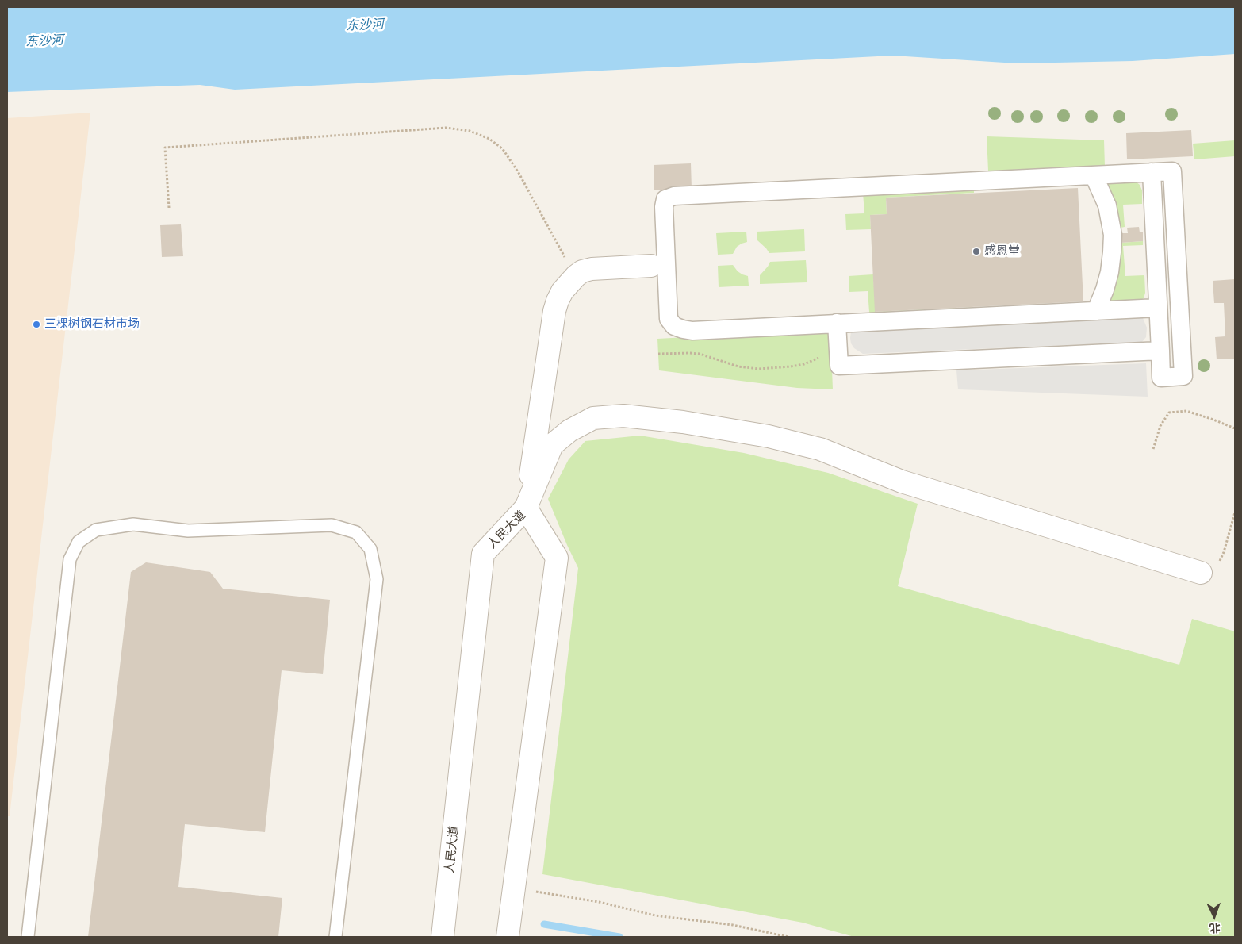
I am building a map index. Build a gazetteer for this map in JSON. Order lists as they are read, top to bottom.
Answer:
{
  "streets": {
    "street": ["人民大道"]
  },
  "water": ["东沙河"],
  "places": ["感恩堂", "三棵树钢石材市场"],
  "north": "bottom"
}
